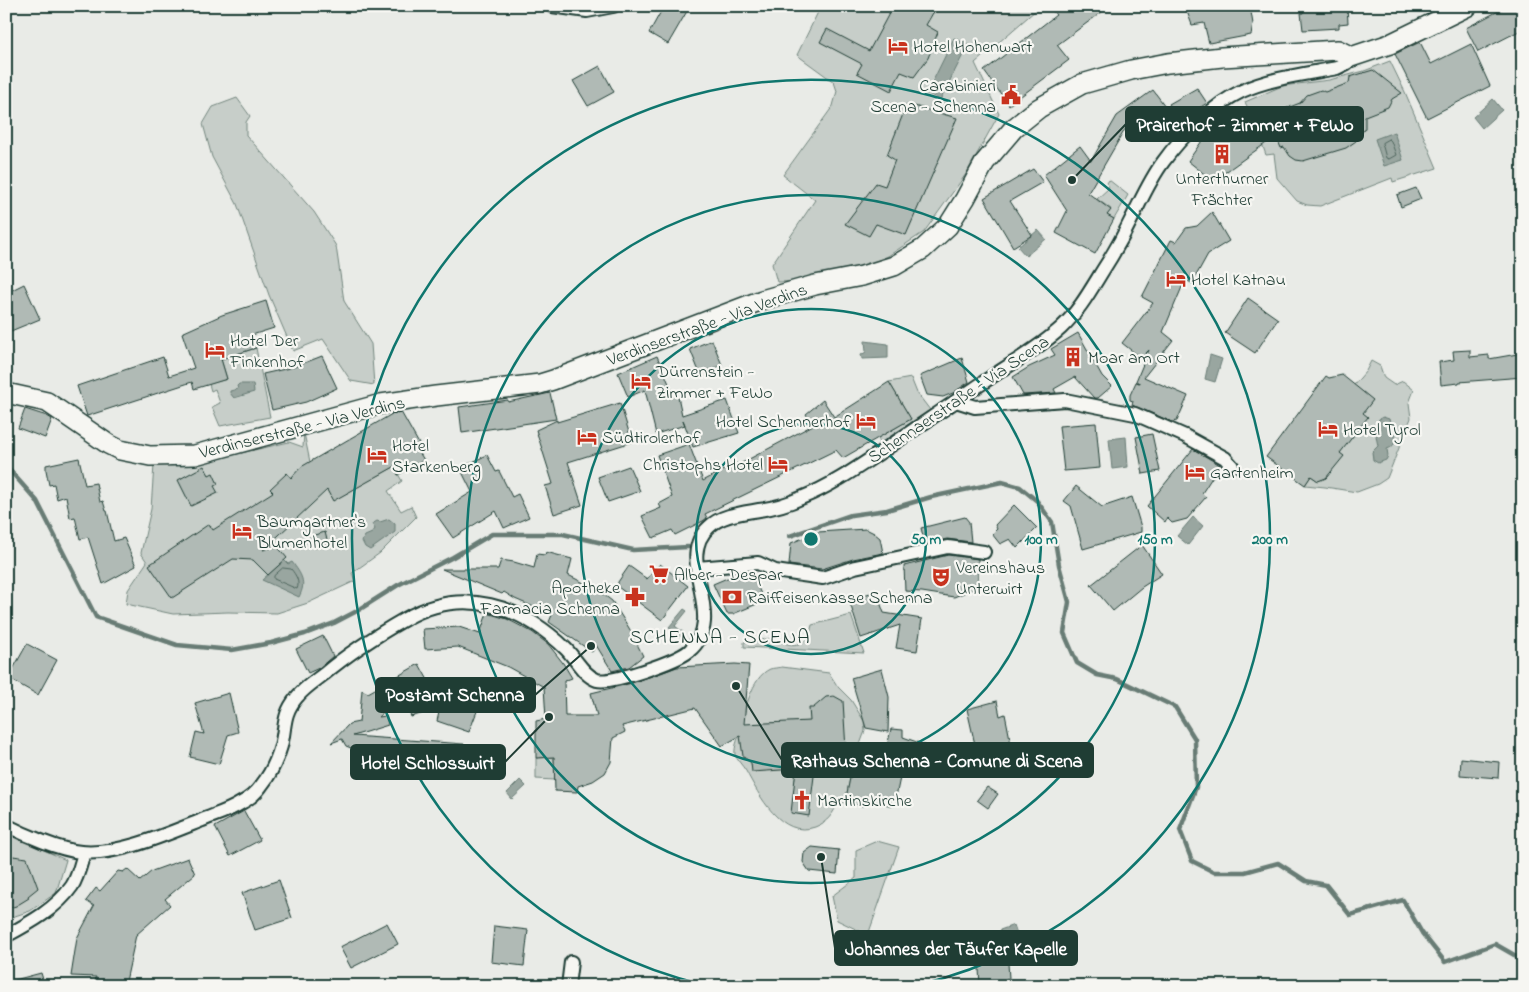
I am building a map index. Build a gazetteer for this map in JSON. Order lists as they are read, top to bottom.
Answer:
{
  "streets": {
    "street": ["Verdinserstraße - Via Verdins", "Schennaerstraße - Via Scena"]
  },
  "crossings": [
    ["Verdinserstraße - Via Verdins", "Schennaerstraße - Via Scena"]
  ],
  "districts": ["SCHENNA - SCENA"],
  "places": {
    "hotel": [
      "Hotel Hohenwart",
      "Hotel Katnau",
      "Hotel Der Finkenhof",
      "Dürrenstein - Zimmer + FeWo",
      "Hotel Schennerhof",
      "Hotel Tyrol",
      "Südtirolerhof",
      "Hotel Starkenberg",
      "Christophs Hotel",
      "Gartenheim",
      "Baumgartner's Blumenhotel"
    ],
    "public building": ["Carabinieri Scena - Schenna"],
    "building": ["Unterthurner Frächter", "Moar am Ort"],
    "other": [
      "Prairerhof - Zimmer + FeWo",
      "Postamt Schenna",
      "Rathaus Schenna - Comune di Scena",
      "Hotel Schlosswirt",
      "Johannes der Täufer Kapelle"
    ],
    "supermarket": ["Alber - Despar"],
    "theatre": ["Vereinshaus Unterwirt"],
    "pharmacy": ["Apotheke Farmacia Schenna"],
    "bank": ["Raiffeisenkasse Schenna"],
    "church": ["Martinskirche"]
  },
  "rings": [
    "50 m",
    "100 m",
    "150 m",
    "200 m"
  ]
}
